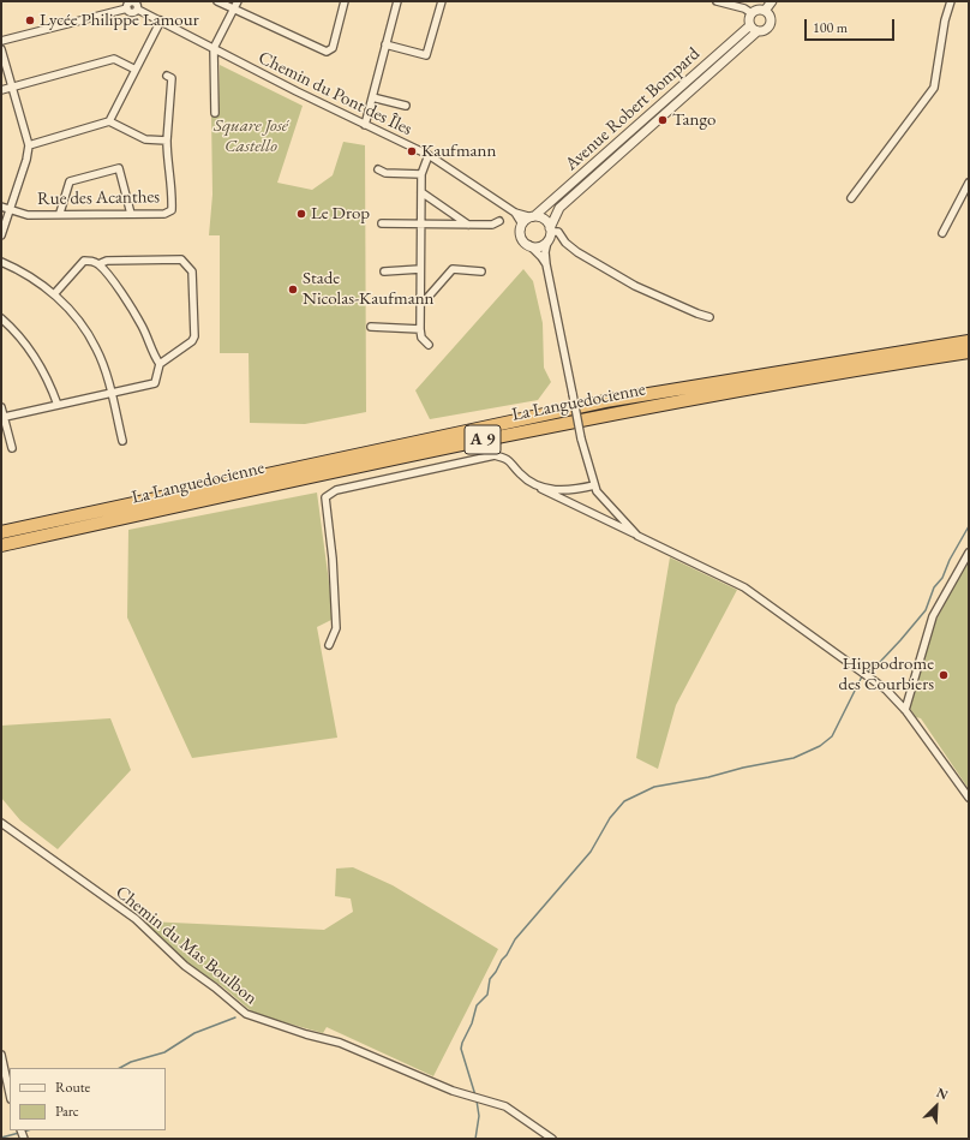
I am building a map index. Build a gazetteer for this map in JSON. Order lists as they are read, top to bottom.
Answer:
{
  "streets": {
    "highway": ["La Languedocienne", "A 9"],
    "street": [
      "Chemin du Pont des Îles",
      "Avenue Robert Bompard",
      "Rue des Acanthes",
      "Chemin du Mas Boulbon"
    ]
  },
  "crossings": [
    ["Chemin du Pont des Îles", "Avenue Robert Bompard"]
  ],
  "parks": ["Square José Castello"],
  "places": [
    "Lycée Philippe Lamour",
    "Tango",
    "Kaufmann",
    "Le Drop",
    "Stade Nicolas-Kaufmann",
    "Hippodrome des Courbiers"
  ],
  "legend": ["Route", "Parc"],
  "scale_bar": "100 m",
  "north": "top right"
}
